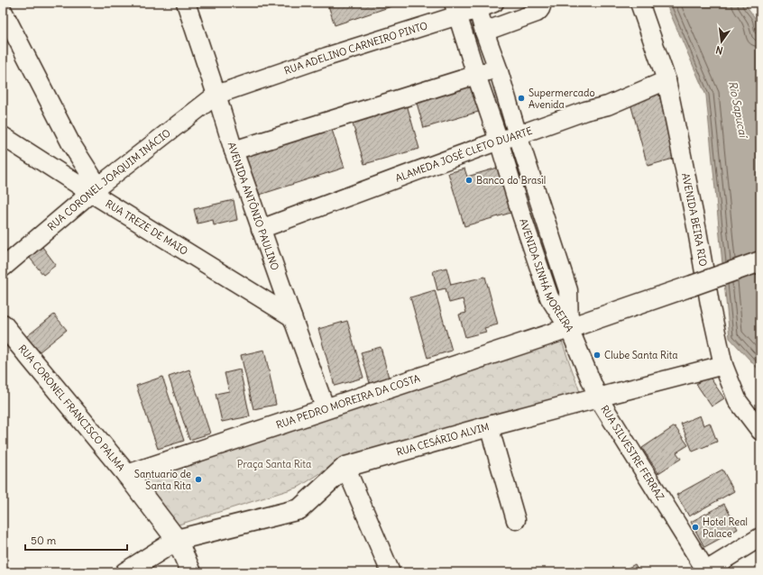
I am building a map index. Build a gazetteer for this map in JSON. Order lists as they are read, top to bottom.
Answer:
{
  "streets": {
    "main road": ["RUA PEDRO MOREIRA DA COSTA", "RUA CORONEL FRANCISCO PALMA", "RUA CESÁRIO ALVIM"],
    "street": [
      "RUA ADELINO CARNEIRO PINTO",
      "ALAMEDA JOSÉ CLETO DUARTE",
      "RUA CORONEL JOAQUIM INÁCIO",
      "AVENIDA ANTÔNIO PAULINO",
      "AVENIDA BEIRA RIO",
      "RUA TREZE DE MAIO",
      "AVENIDA SINHÁ MOREIRA",
      "RUA SILVESTRE FERRAZ"
    ]
  },
  "crossings": [
    ["RUA ADELINO CARNEIRO PINTO", "RUA CORONEL JOAQUIM INÁCIO"],
    ["RUA ADELINO CARNEIRO PINTO", "AVENIDA ANTÔNIO PAULINO"],
    ["RUA ADELINO CARNEIRO PINTO", "AVENIDA SINHÁ MOREIRA"],
    ["ALAMEDA JOSÉ CLETO DUARTE", "AVENIDA ANTÔNIO PAULINO"],
    ["ALAMEDA JOSÉ CLETO DUARTE", "AVENIDA BEIRA RIO"],
    ["ALAMEDA JOSÉ CLETO DUARTE", "AVENIDA SINHÁ MOREIRA"],
    ["RUA CORONEL JOAQUIM INÁCIO", "AVENIDA ANTÔNIO PAULINO"],
    ["RUA CORONEL JOAQUIM INÁCIO", "RUA TREZE DE MAIO"],
    ["AVENIDA ANTÔNIO PAULINO", "RUA TREZE DE MAIO"],
    ["AVENIDA ANTÔNIO PAULINO", "RUA PEDRO MOREIRA DA COSTA"],
    ["AVENIDA BEIRA RIO", "RUA CESÁRIO ALVIM"],
    ["AVENIDA SINHÁ MOREIRA", "RUA PEDRO MOREIRA DA COSTA"],
    ["AVENIDA SINHÁ MOREIRA", "RUA SILVESTRE FERRAZ"],
    ["RUA PEDRO MOREIRA DA COSTA", "RUA CORONEL FRANCISCO PALMA"],
    ["RUA PEDRO MOREIRA DA COSTA", "RUA SILVESTRE FERRAZ"],
    ["RUA CESÁRIO ALVIM", "RUA SILVESTRE FERRAZ"]
  ],
  "water": ["Rio Sapucaí"],
  "parks": ["Praça Santa Rita"],
  "places": [
    "Supermercado Avenida",
    "Banco do Brasil",
    "Clube Santa Rita",
    "Santuario de Santa Rita",
    "Hotel Real Palace"
  ],
  "scale_bar": "50 m",
  "north": "bottom"
}
